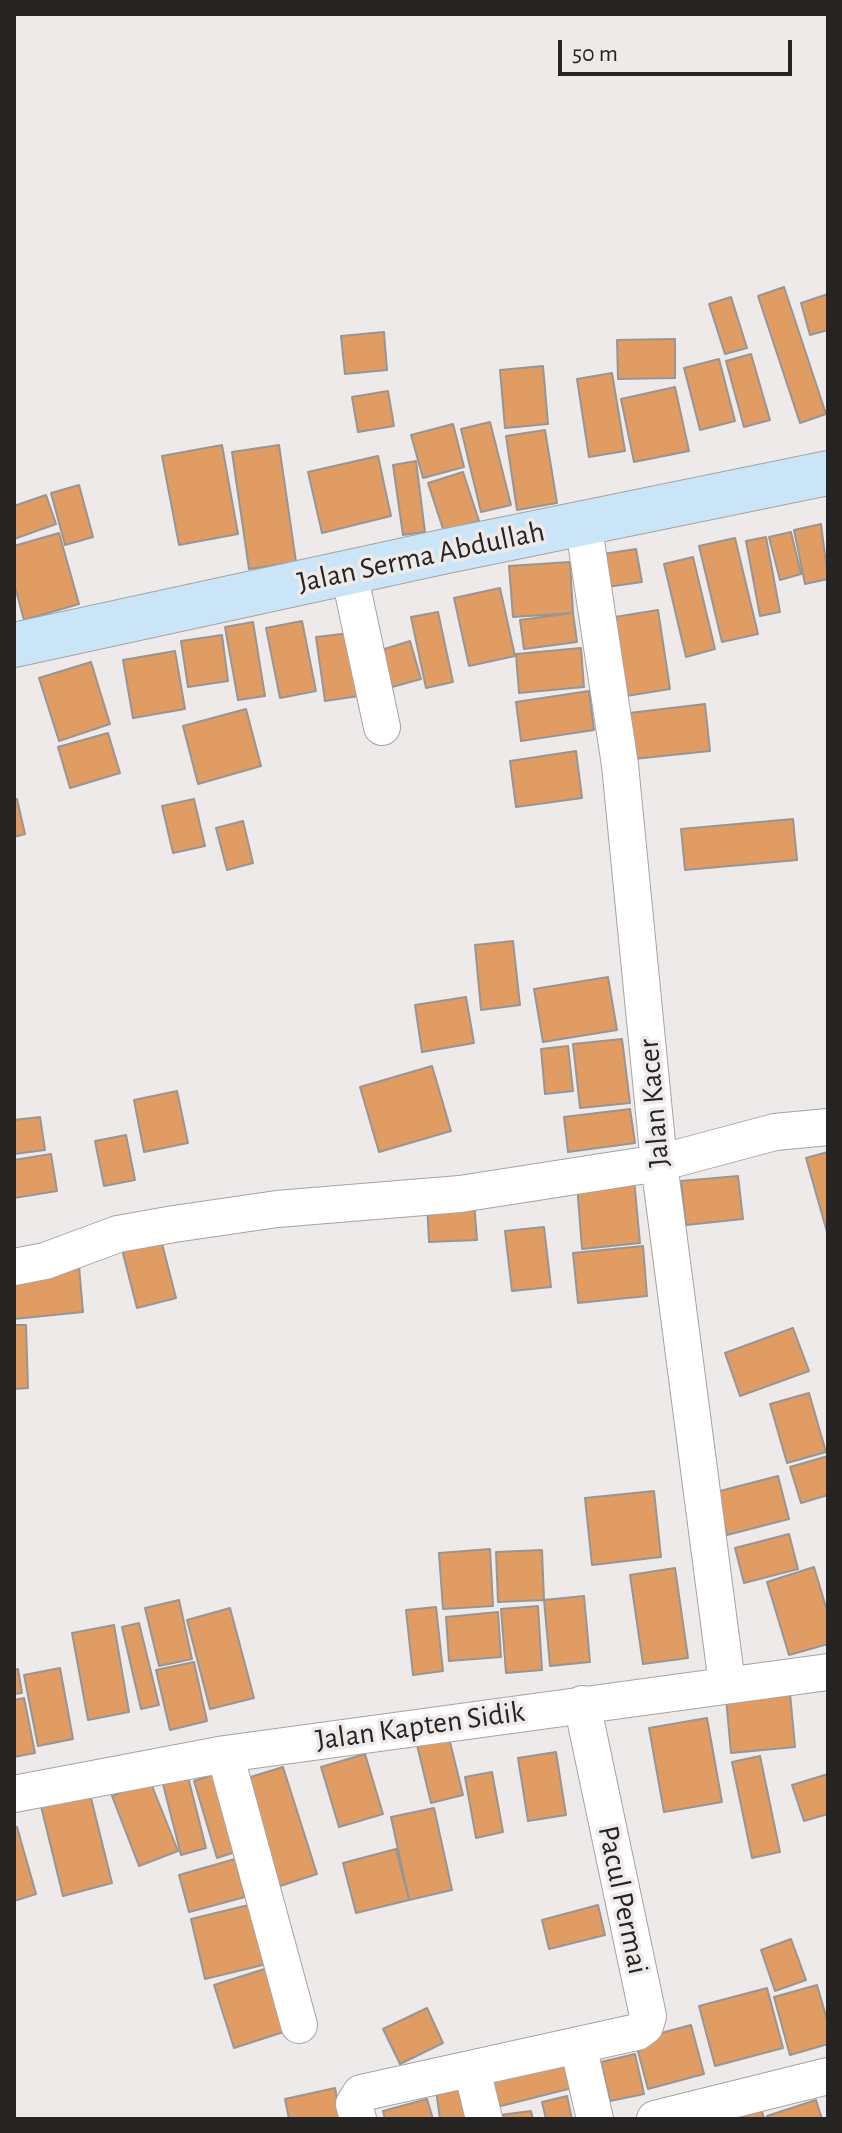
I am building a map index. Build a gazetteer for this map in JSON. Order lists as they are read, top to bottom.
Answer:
{
  "streets": {
    "main road": ["Jalan Serma Abdullah"],
    "street": ["Jalan Kacer", "Jalan Kapten Sidik", "Pacul Permai"]
  },
  "crossings": [
    ["Jalan Serma Abdullah", "Jalan Kacer"],
    ["Jalan Kacer", "Jalan Kapten Sidik"],
    ["Jalan Kapten Sidik", "Pacul Permai"]
  ],
  "scale_bar": "50 m"
}
